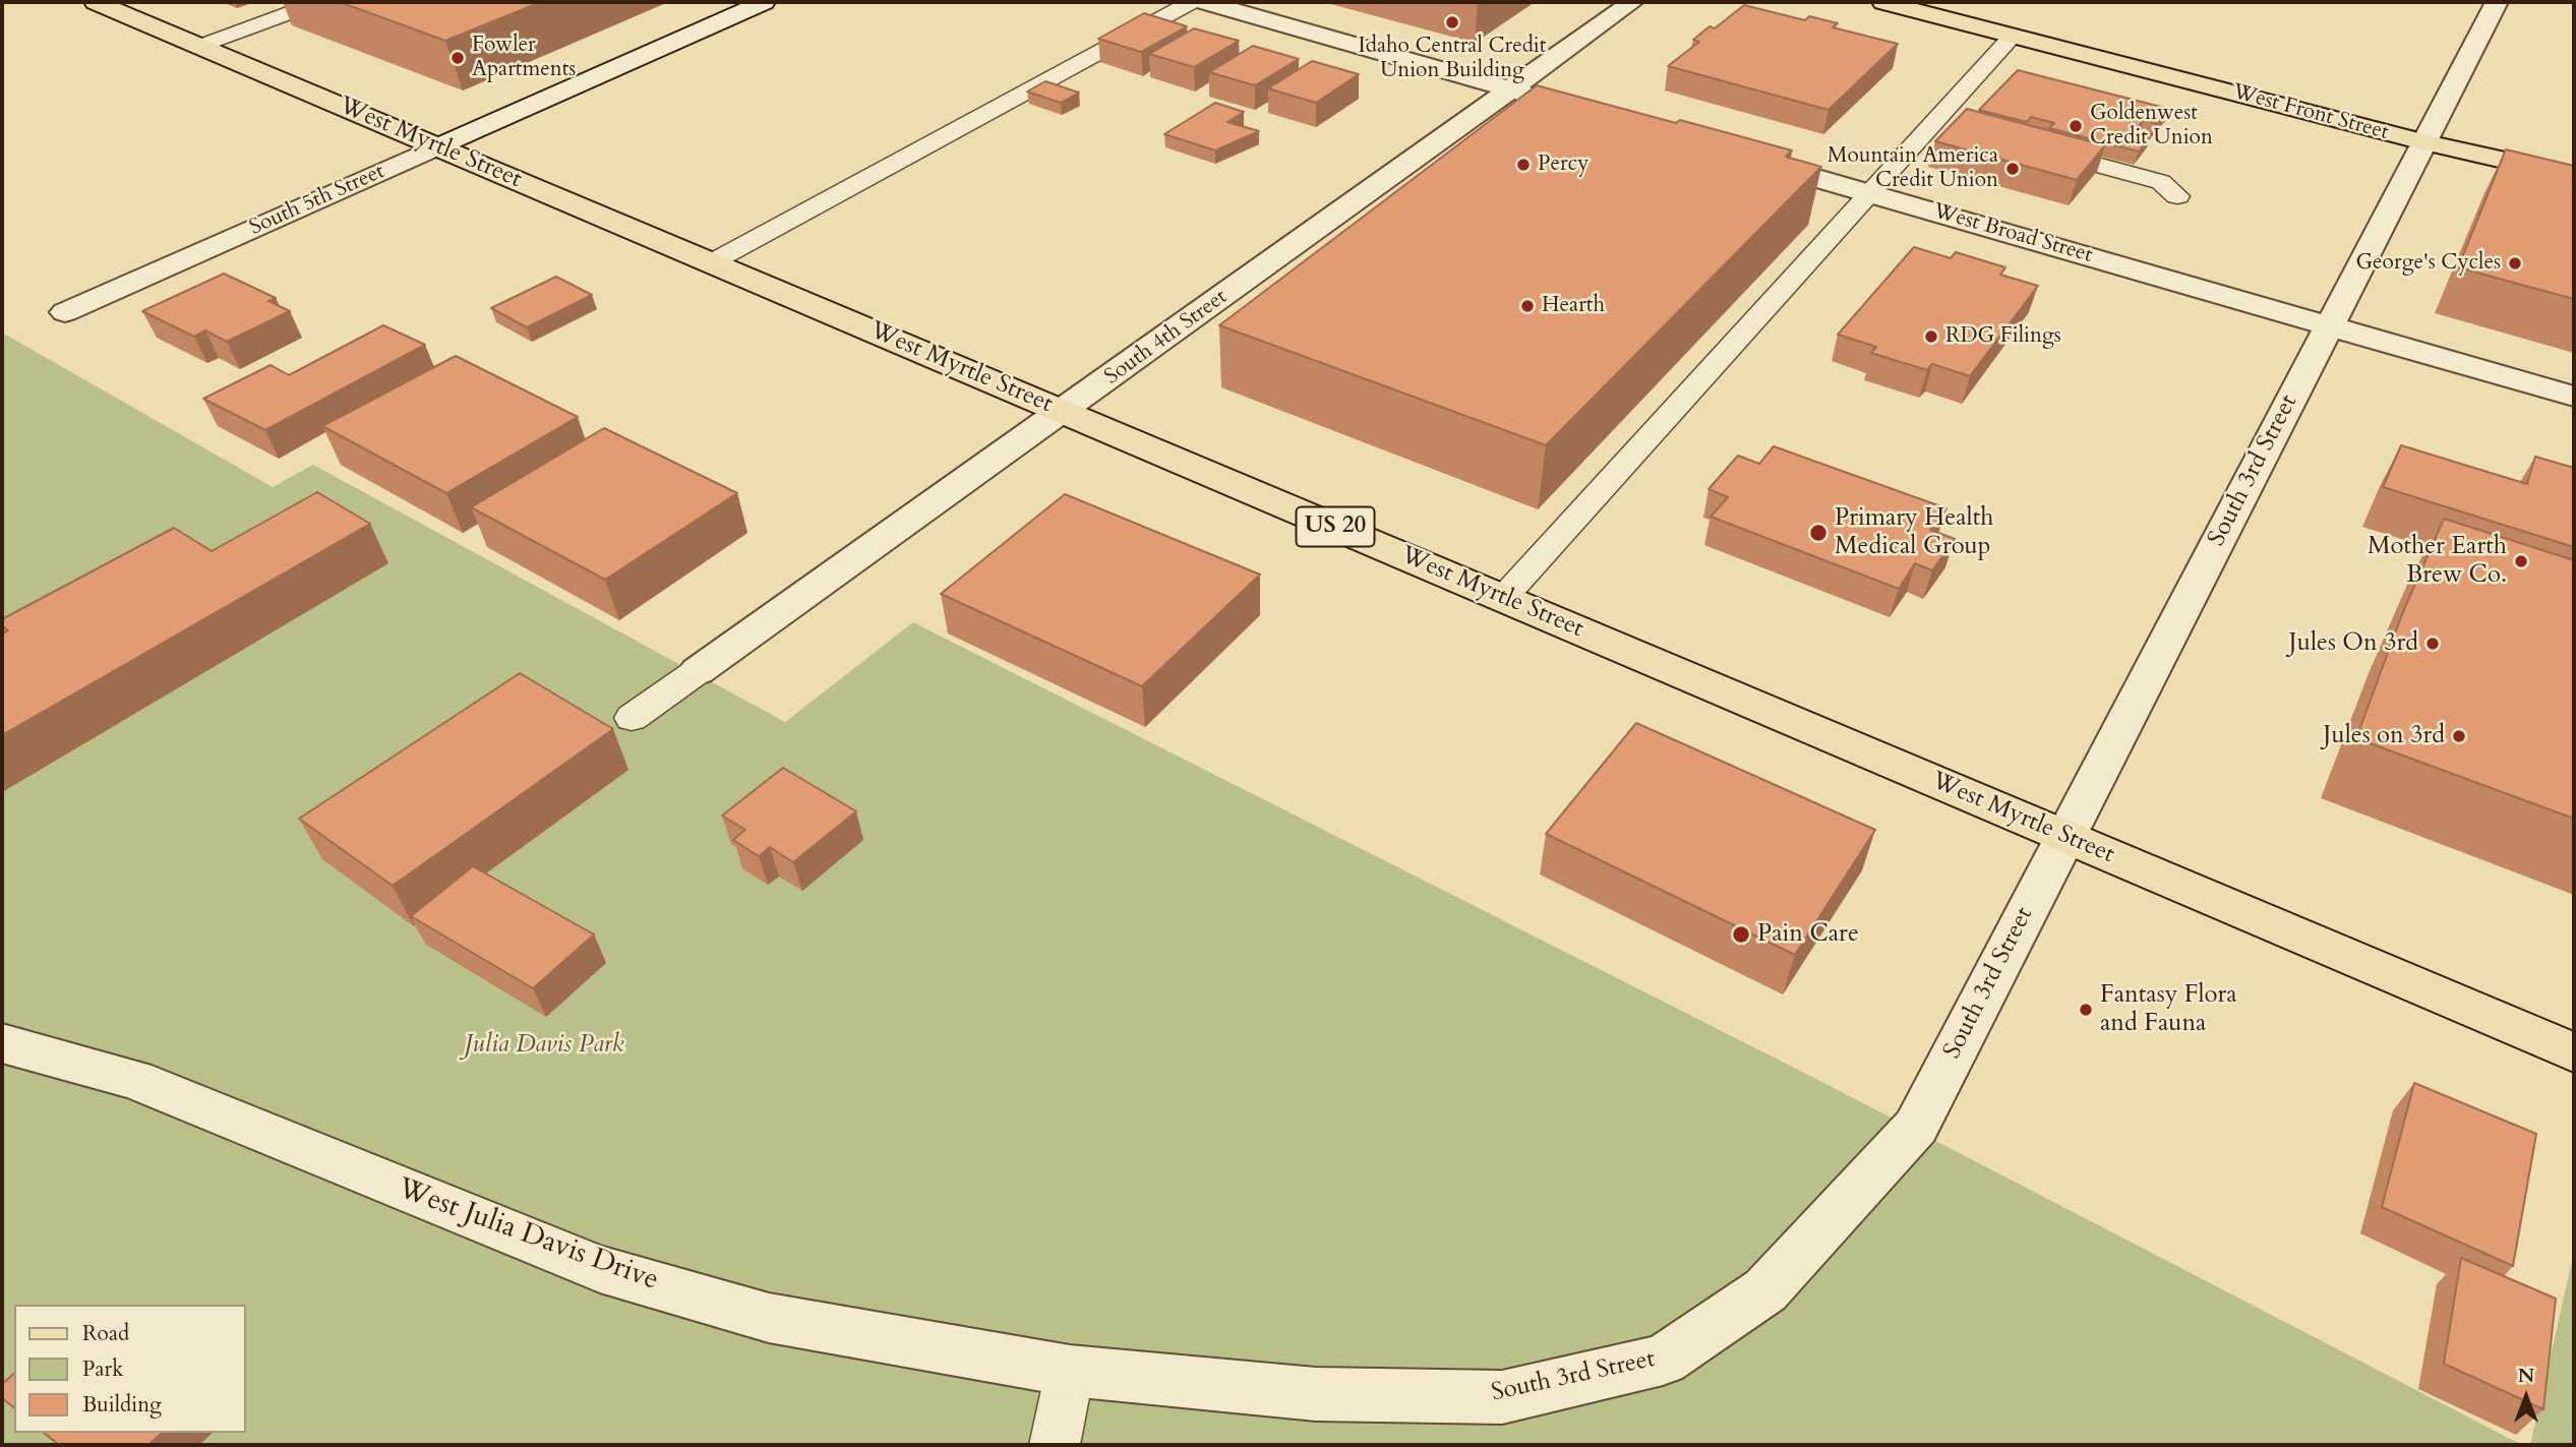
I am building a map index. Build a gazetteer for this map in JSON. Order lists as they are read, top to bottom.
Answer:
{
  "streets": {
    "main road": ["West Front Street", "West Myrtle Street", "US 20"],
    "street": [
      "South 5th Street",
      "West Broad Street",
      "South 4th Street",
      "South 3rd Street",
      "West Julia Davis Drive"
    ]
  },
  "crossings": [
    ["West Front Street", "South 3rd Street"],
    ["West Myrtle Street", "South 5th Street"],
    ["West Myrtle Street", "South 4th Street"],
    ["West Myrtle Street", "South 3rd Street"],
    ["West Broad Street", "South 3rd Street"],
    ["South 3rd Street", "West Julia Davis Drive"]
  ],
  "parks": ["Julia Davis Park"],
  "places": [
    "Idaho Central Credit Union Building",
    "Fowler Apartments",
    "Goldenwest Credit Union",
    "Percy",
    "Mountain America Credit Union",
    "George's Cycles",
    "Hearth",
    "RDG Filings",
    "Primary Health Medical Group",
    "Mother Earth Brew Co.",
    "Jules On 3rd",
    "Jules on 3rd",
    "Pain Care",
    "Fantasy Flora and Fauna"
  ],
  "legend": ["Road", "Park", "Building"],
  "north": "top"
}
